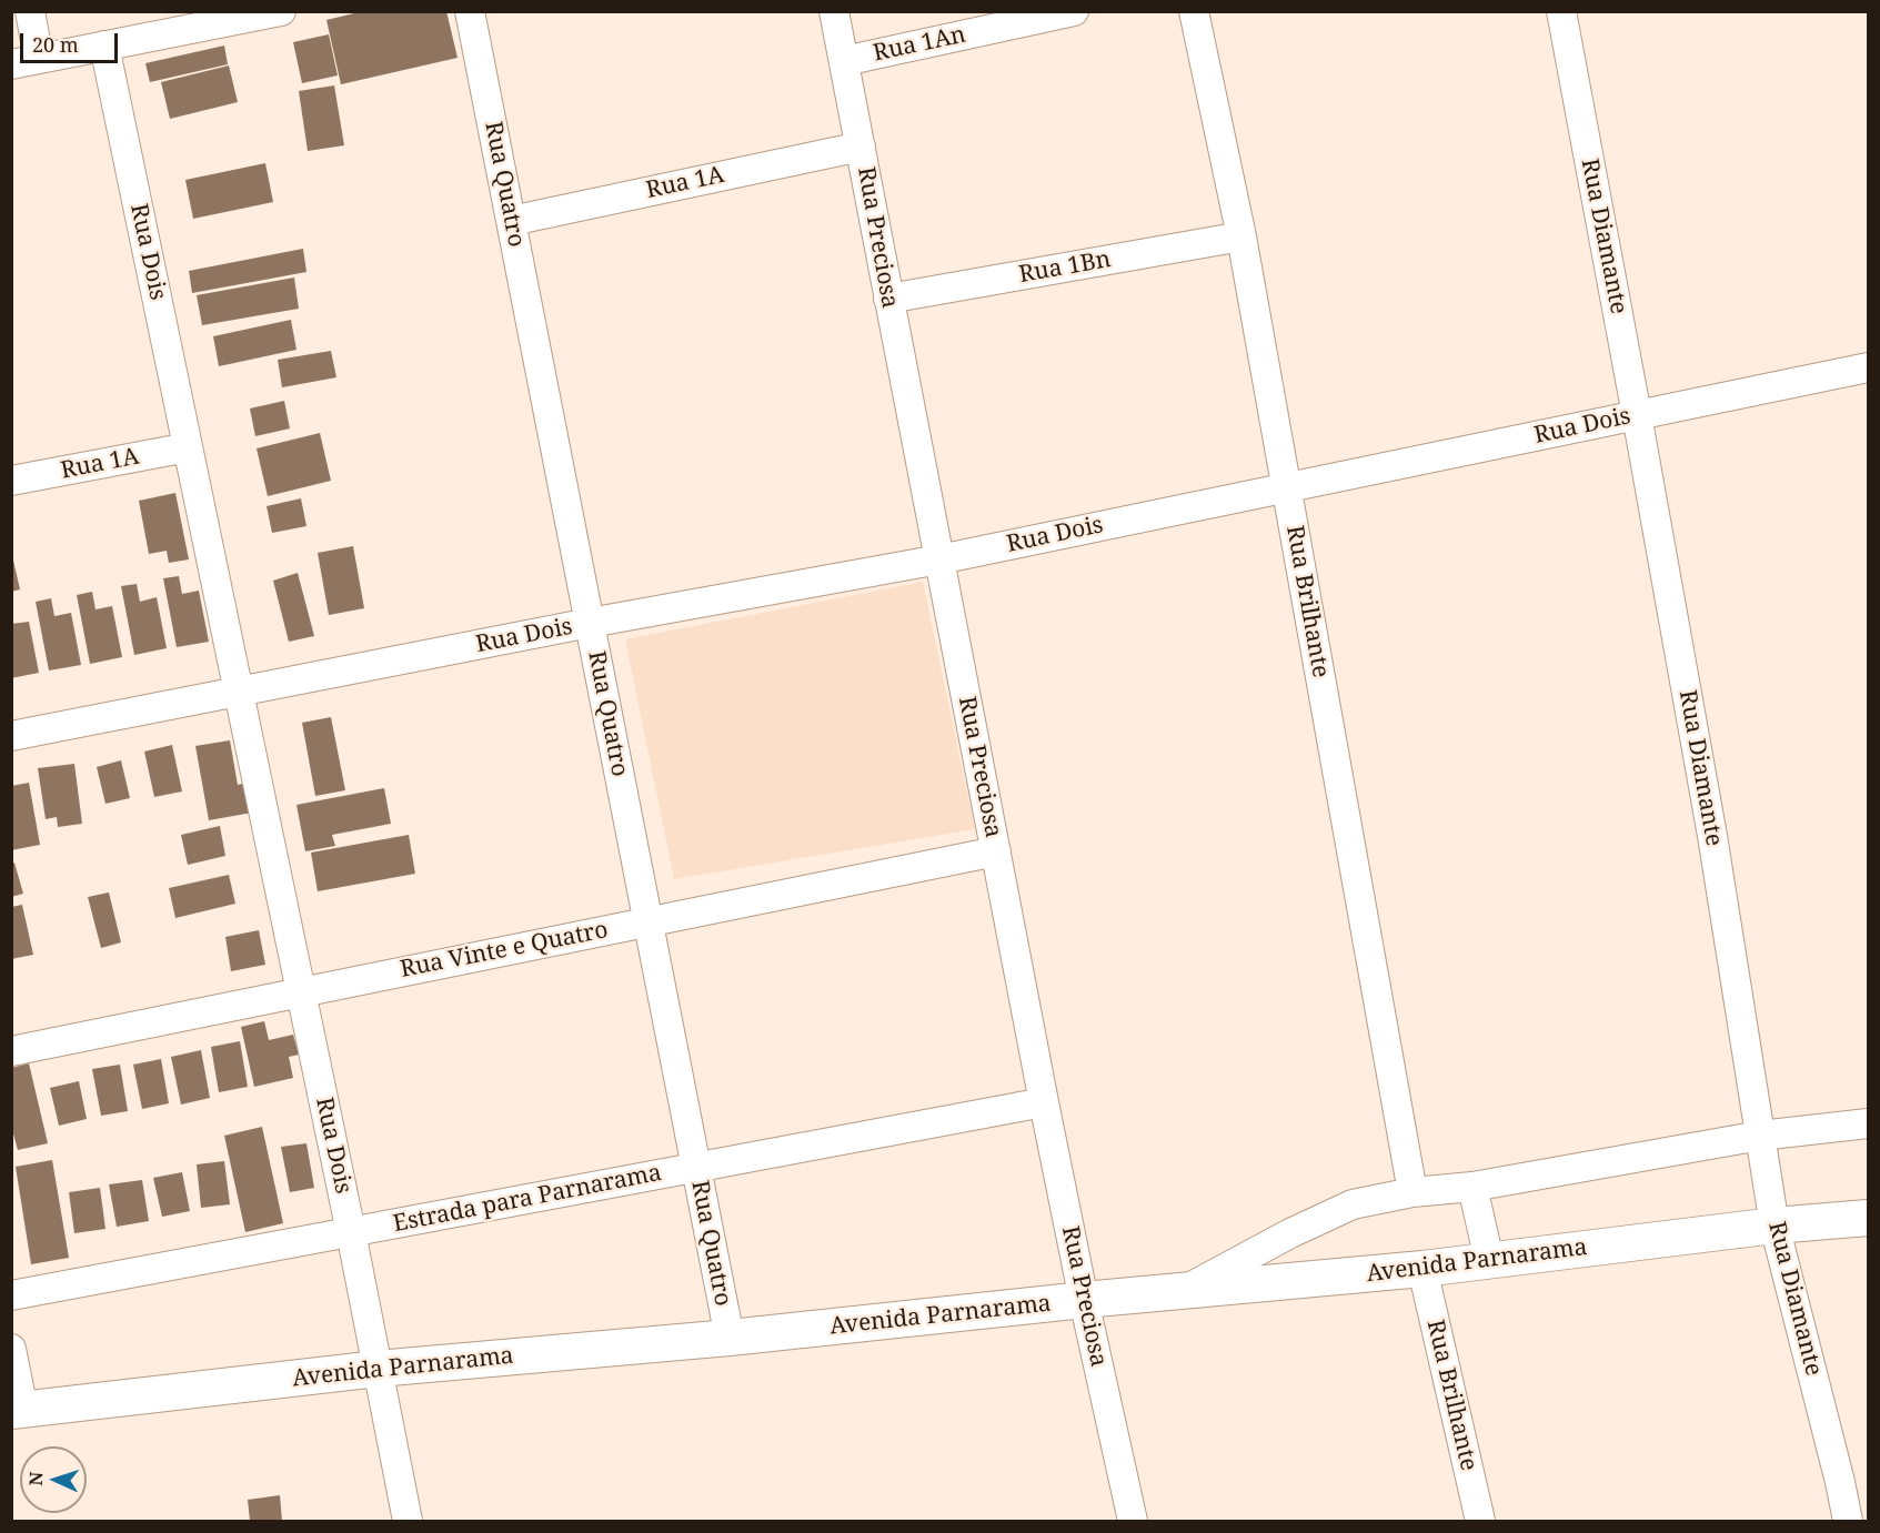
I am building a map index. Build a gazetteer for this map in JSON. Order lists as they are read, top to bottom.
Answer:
{
  "streets": {
    "street": [
      "Rua 1An",
      "Rua 1A",
      "Rua Quatro",
      "Rua Diamante",
      "Rua Preciosa",
      "Rua Dois",
      "Rua 1Bn",
      "Rua Brilhante",
      "Rua Vinte e Quatro",
      "Estrada para Parnarama",
      "Avenida Parnarama"
    ]
  },
  "crossings": [
    ["Rua 1An", "Rua Preciosa"],
    ["Rua 1A", "Rua Quatro"],
    ["Rua 1A", "Rua Preciosa"],
    ["Rua 1A", "Rua Dois"],
    ["Rua Quatro", "Rua Dois"],
    ["Rua Quatro", "Rua Vinte e Quatro"],
    ["Rua Quatro", "Estrada para Parnarama"],
    ["Rua Quatro", "Avenida Parnarama"],
    ["Rua Diamante", "Rua Dois"],
    ["Rua Diamante", "Avenida Parnarama"],
    ["Rua Preciosa", "Rua Dois"],
    ["Rua Preciosa", "Rua 1Bn"],
    ["Rua Preciosa", "Rua Vinte e Quatro"],
    ["Rua Preciosa", "Estrada para Parnarama"],
    ["Rua Preciosa", "Avenida Parnarama"],
    ["Rua Dois", "Rua Brilhante"],
    ["Rua Dois", "Rua Vinte e Quatro"],
    ["Rua Dois", "Estrada para Parnarama"],
    ["Rua Dois", "Avenida Parnarama"],
    ["Rua 1Bn", "Rua Brilhante"],
    ["Rua Brilhante", "Avenida Parnarama"]
  ],
  "scale_bar": "20 m",
  "north": "left"
}
